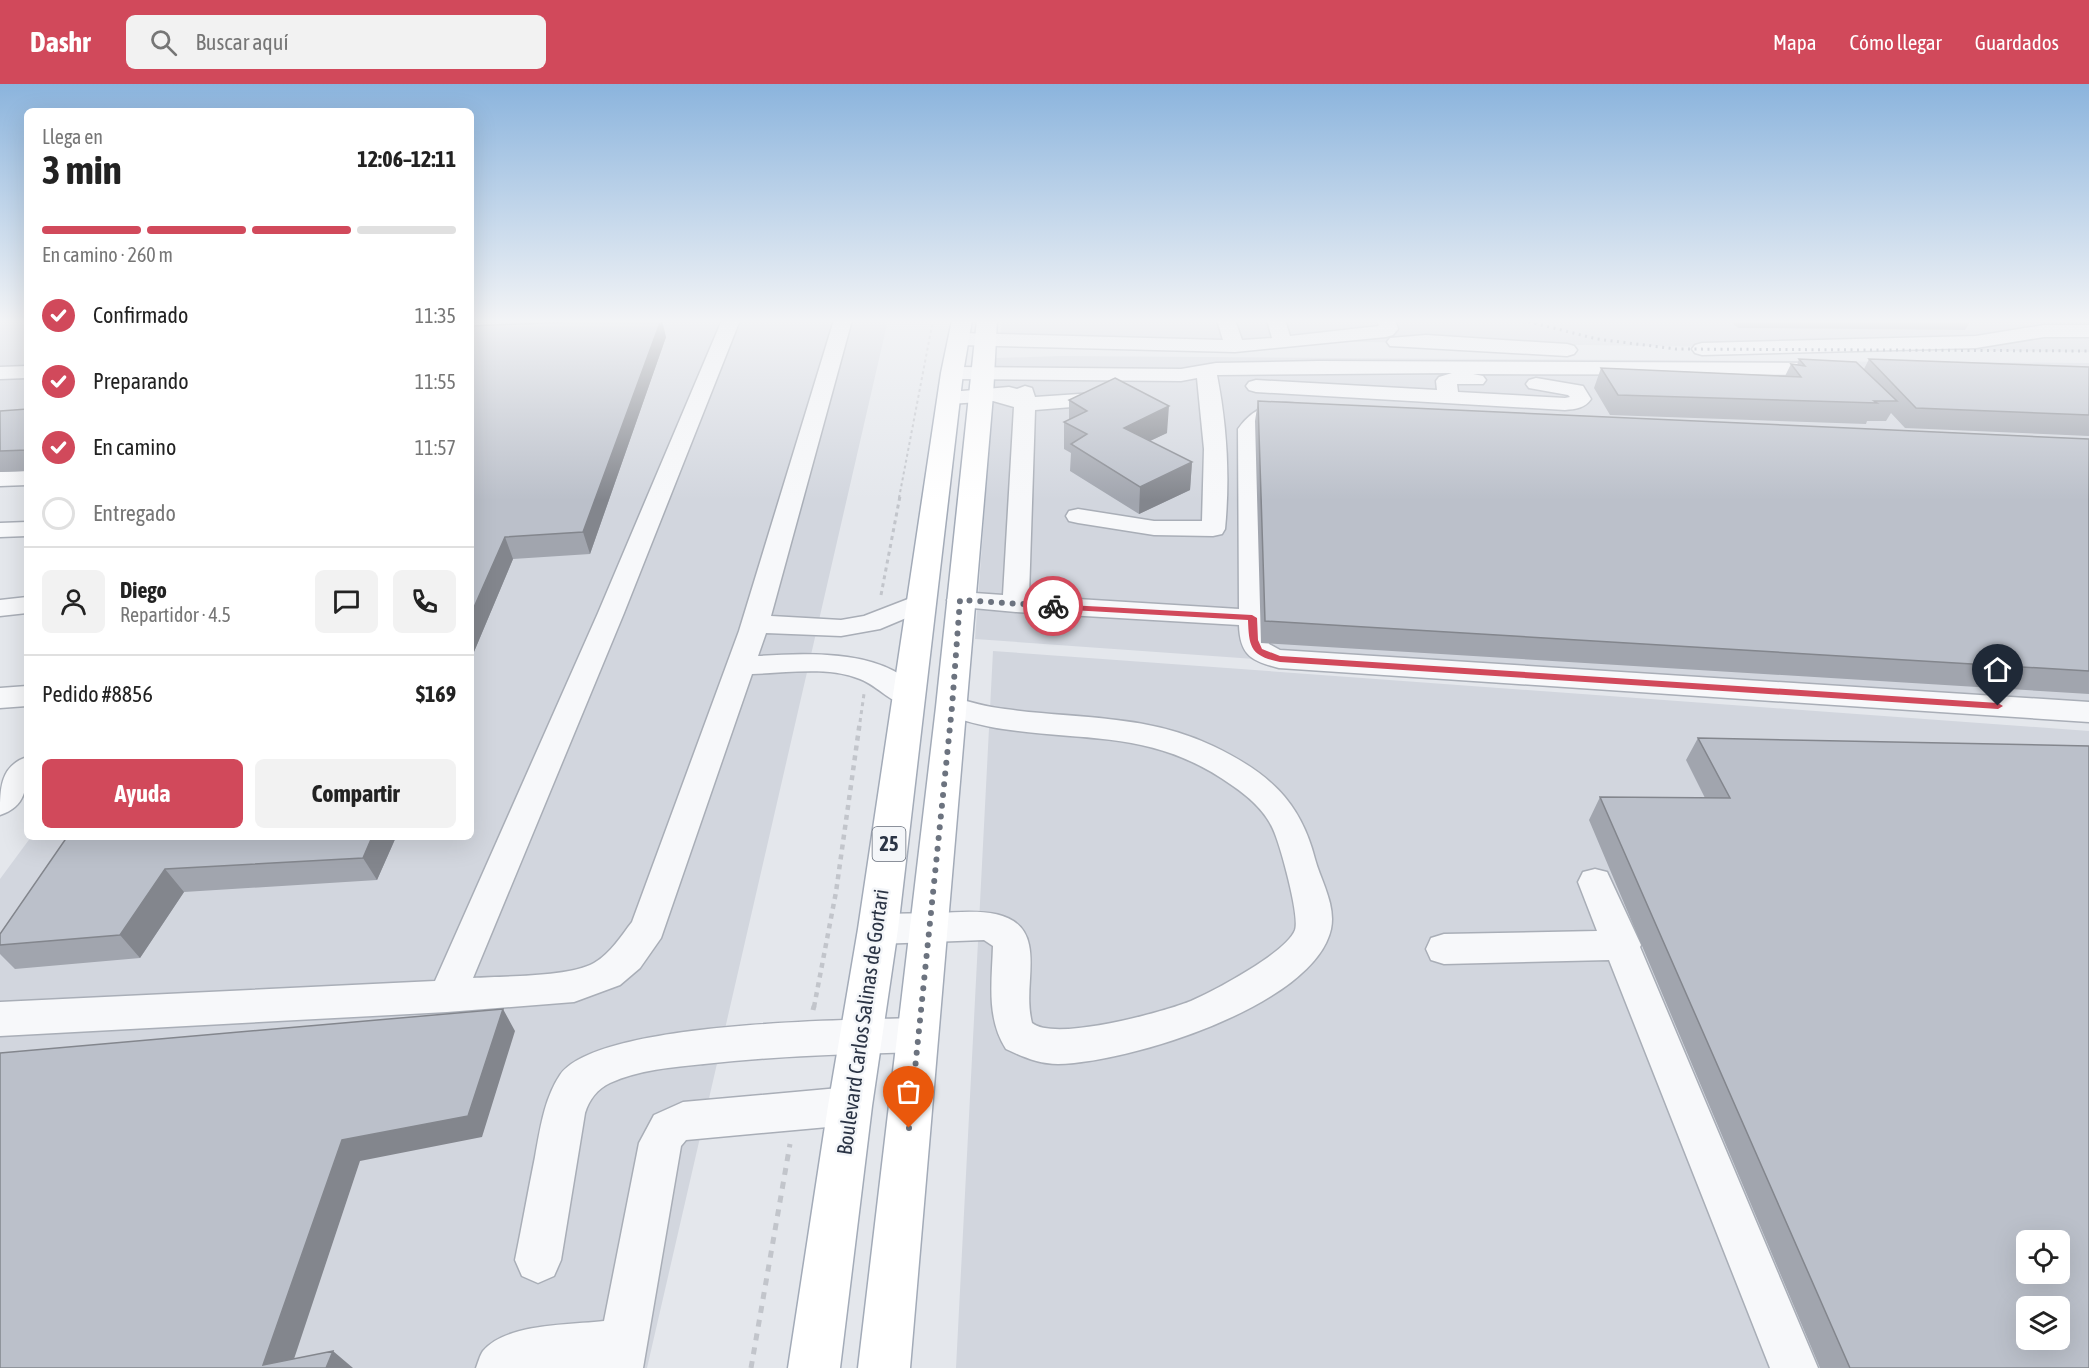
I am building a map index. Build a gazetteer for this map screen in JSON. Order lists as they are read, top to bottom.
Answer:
{
  "streets": {
    "main road": ["25", "Boulevard Carlos Salinas de Gortari"]
  },
  "page": {
    "header": "Dashr",
    "search": "Buscar aquí",
    "nav": ["Mapa", "Cómo llegar", "Guardados"],
    "heading": ["3 min", "Llega en", "12:06–12:11"],
    "panel": [
      "Diego",
      "Repartidor · 4.5",
      "Pedido #8856",
      "$169"
    ],
    "bar": "En camino · 260 m",
    "list": [
      ["Confirmado", "11:35"],
      ["Preparando", "11:55"],
      ["En camino", "11:57"],
      "Entregado"
    ],
    "buttons": ["Ayuda", "Compartir"]
  }
}
